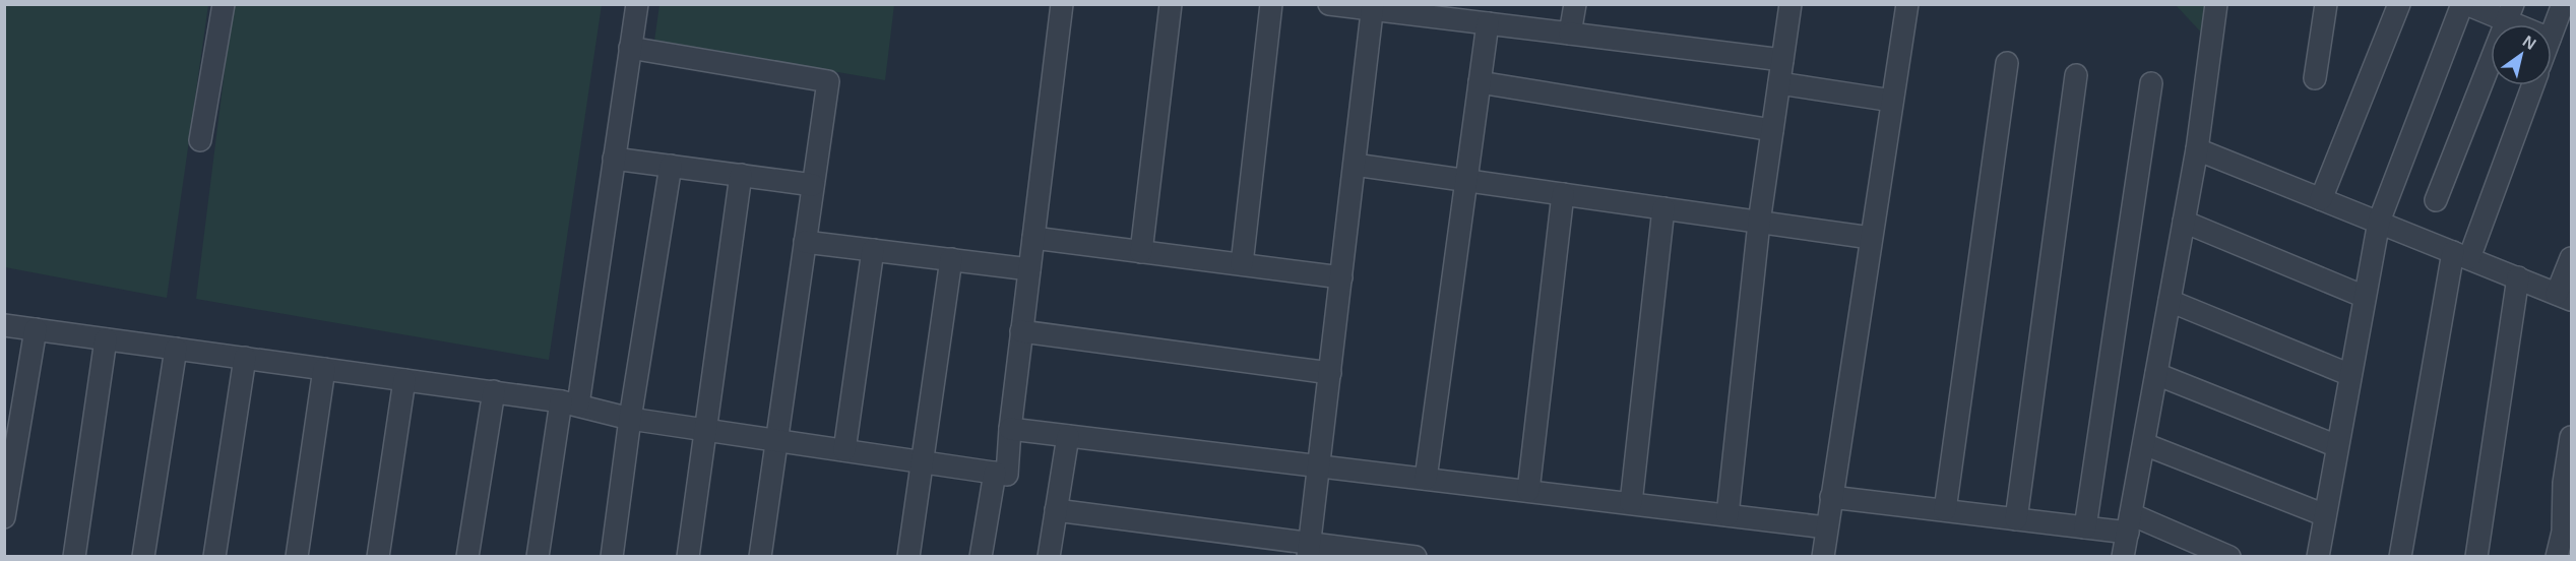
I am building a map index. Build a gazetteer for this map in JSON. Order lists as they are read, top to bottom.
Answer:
{
  "north": "top right"
}
